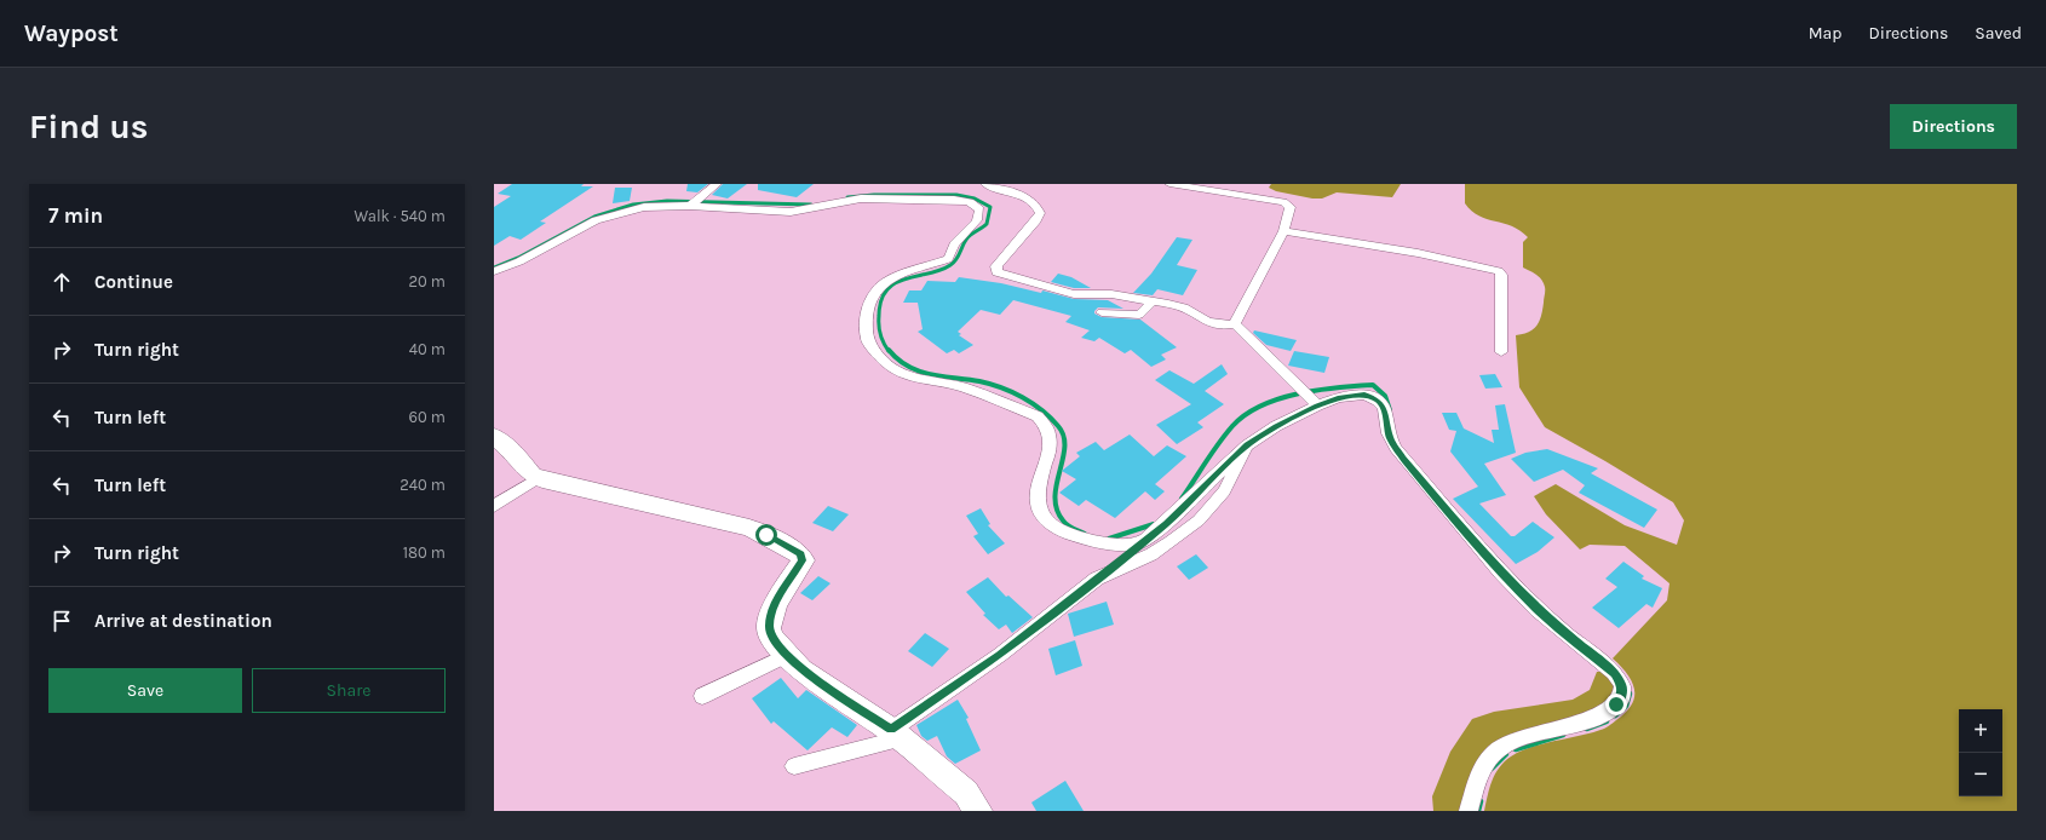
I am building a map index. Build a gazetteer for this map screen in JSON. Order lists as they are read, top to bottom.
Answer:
{
  "page": {
    "header": "Waypost",
    "nav": ["Map", "Directions", "Saved"],
    "buttons": [
      "Directions",
      ["Save", "Share"]
    ],
    "title": "Find us",
    "heading": ["7 min", "Walk · 540 m"],
    "list": [
      ["Continue", "20 m"],
      ["Turn right", "40 m"],
      ["Turn left", "60 m"],
      ["Turn left", "240 m"],
      ["Turn right", "180 m"],
      "Arrive at destination"
    ],
    "map_buttons": ["+", "−"]
  }
}
